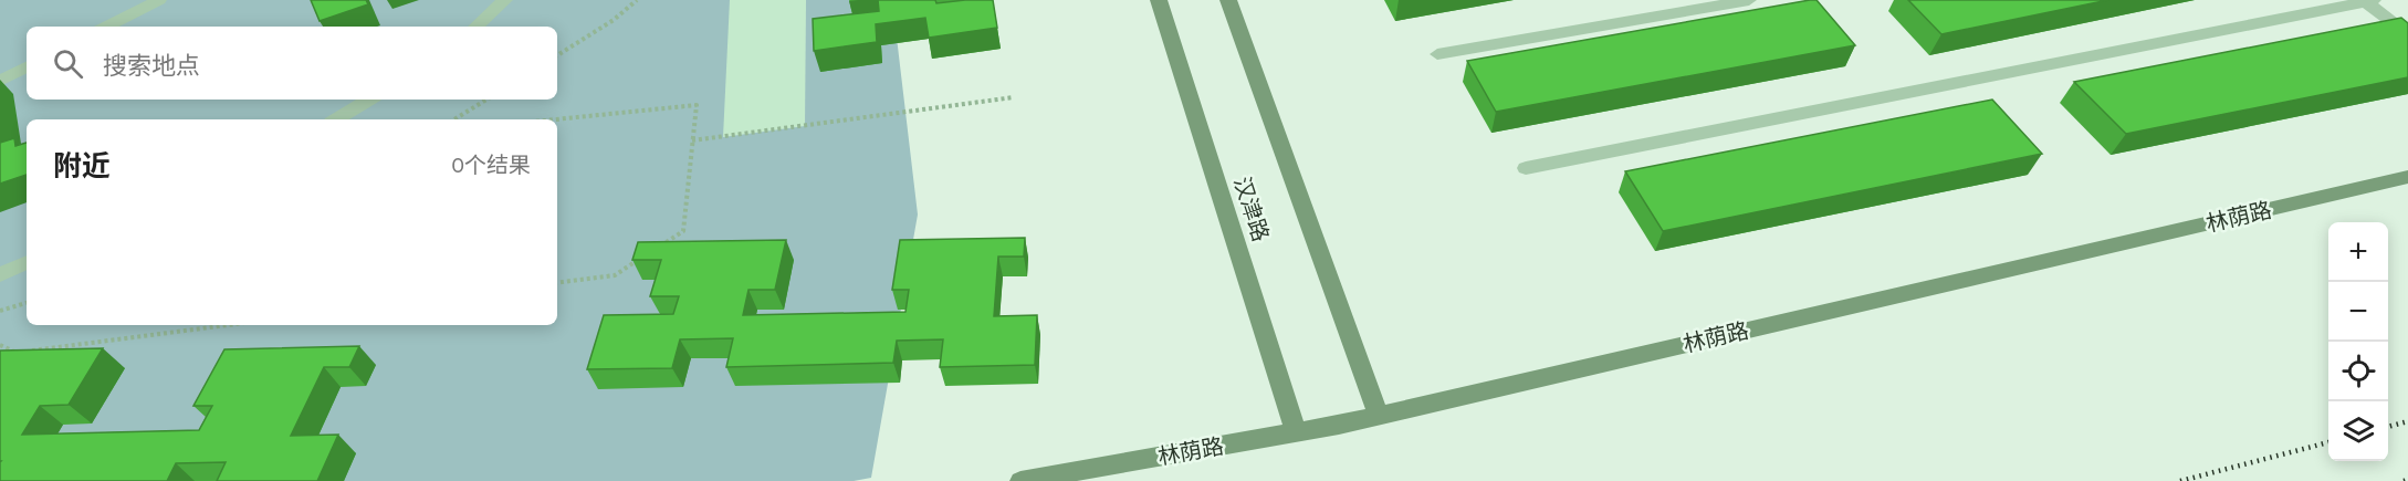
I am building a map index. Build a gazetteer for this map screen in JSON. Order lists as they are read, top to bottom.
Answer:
{
  "streets": {
    "street": ["汉津路", "林荫路"]
  },
  "crossings": [
    ["汉津路", "林荫路"]
  ],
  "page": {
    "search": "搜索地点",
    "heading": ["附近", "0个结果"],
    "map_buttons": ["+", "−"]
  }
}
